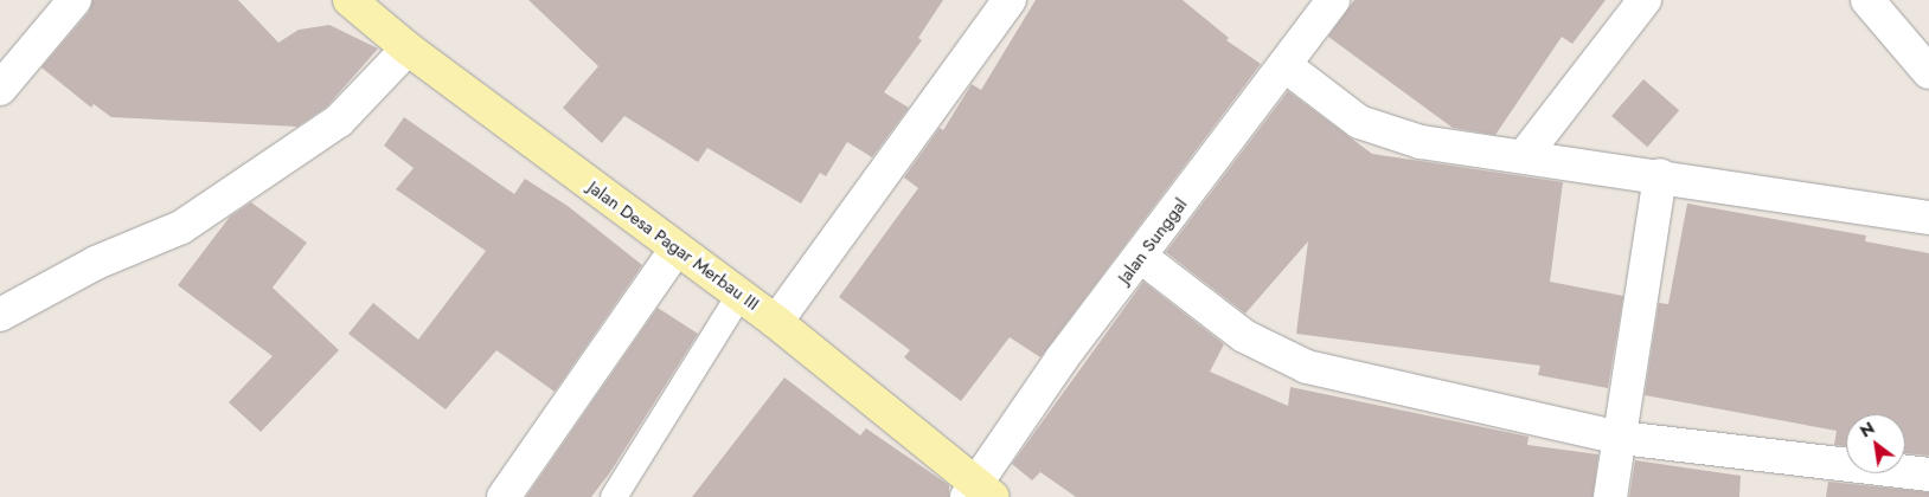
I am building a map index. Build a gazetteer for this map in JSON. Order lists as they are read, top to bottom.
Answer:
{
  "streets": {
    "street": ["Jalan Sunggal", "Jalan Desa Pagar Merbau III"]
  },
  "crossings": [
    ["Jalan Sunggal", "Jalan Desa Pagar Merbau III"]
  ],
  "north": "top left"
}
